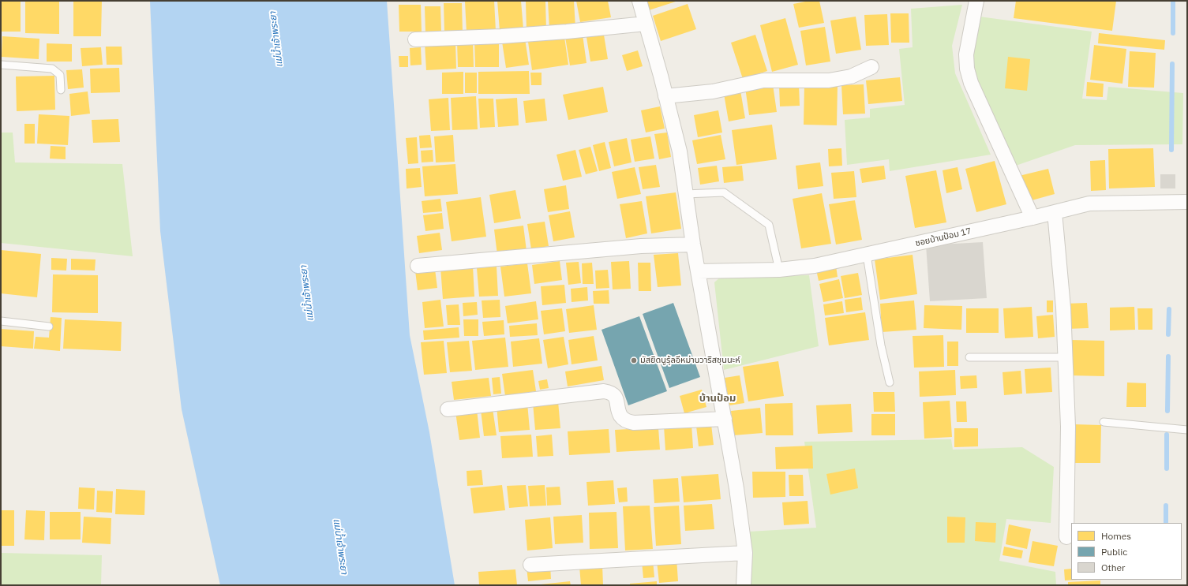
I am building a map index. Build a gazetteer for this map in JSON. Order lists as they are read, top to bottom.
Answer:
{
  "streets": {
    "street": ["ซอยบ้านป้อม 17"]
  },
  "districts": ["บ้านป้อม"],
  "water": ["แม่น้ำเจ้าพระยา"],
  "places": ["มัสยิดนูรุ้ลอีหม่านวาริสซุนนะห์"],
  "legend": ["Homes", "Public", "Other"]
}
